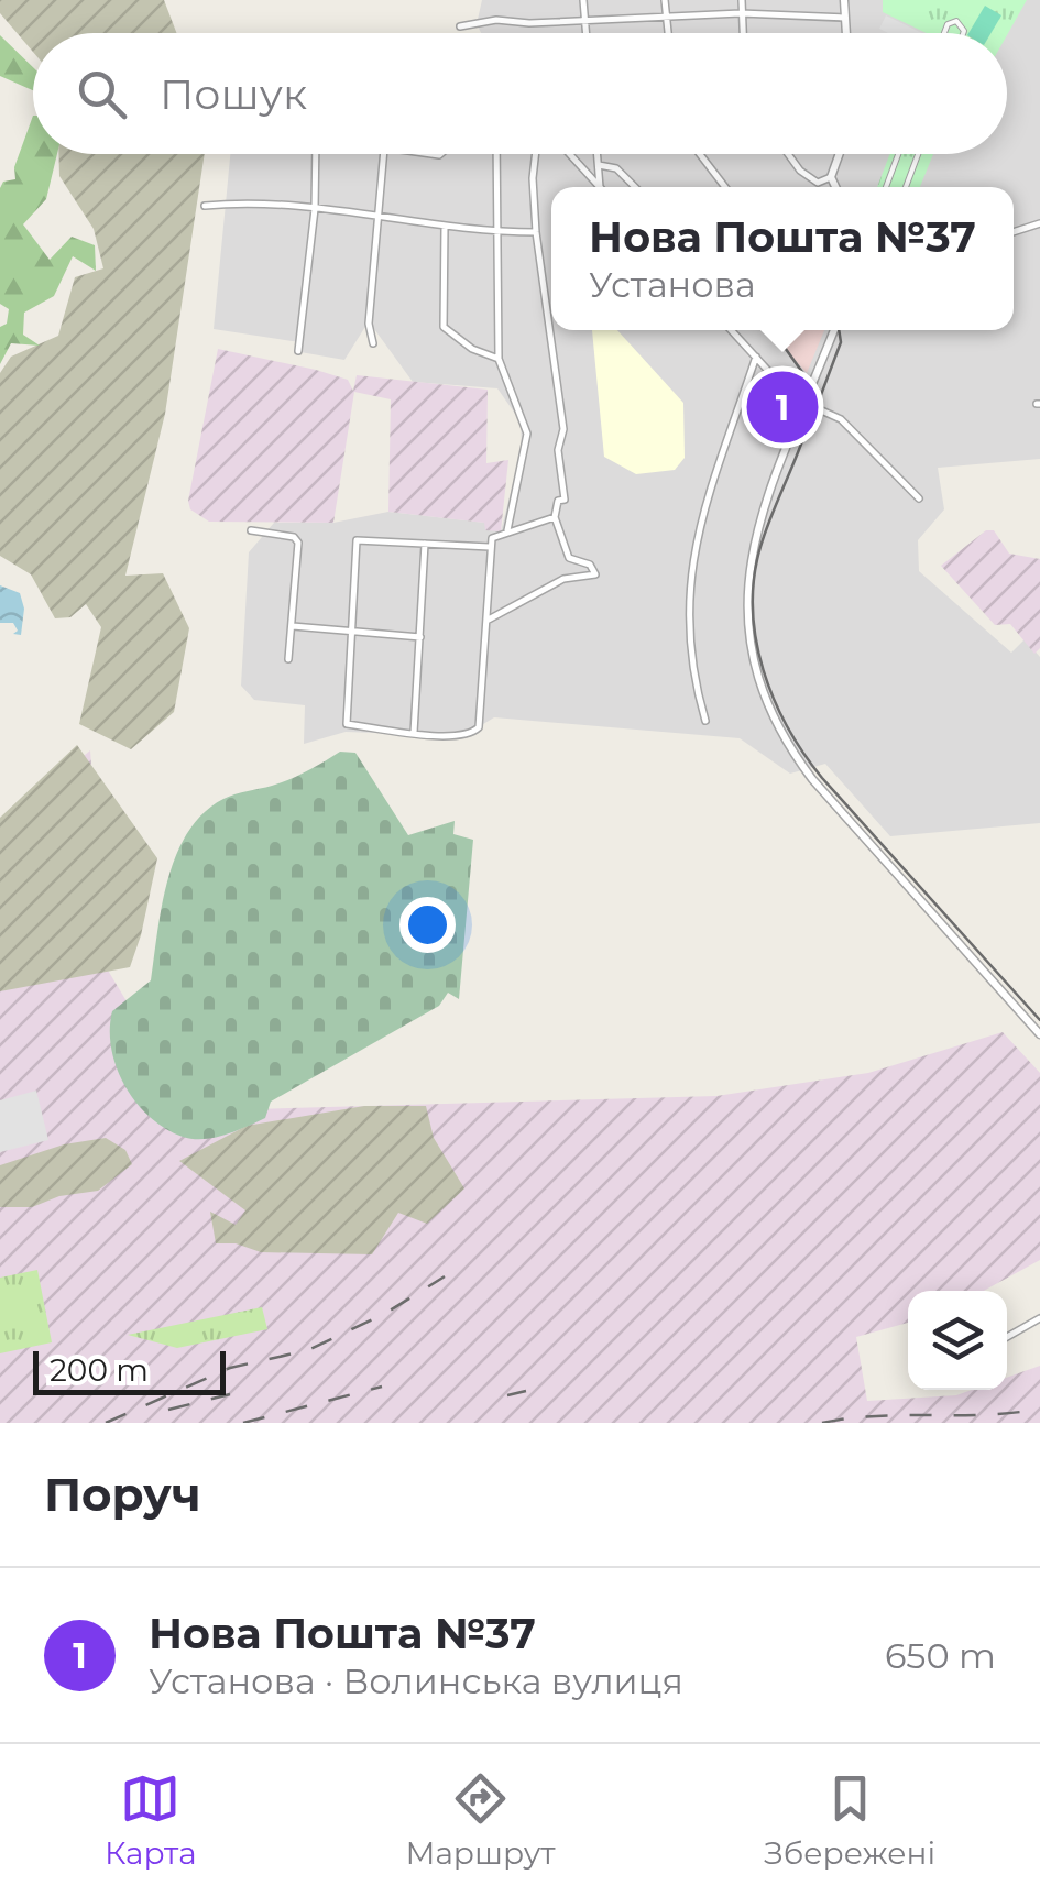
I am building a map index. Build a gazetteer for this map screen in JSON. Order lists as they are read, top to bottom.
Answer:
{
  "scale_bar": "200 m",
  "page": {
    "search": "Пошук",
    "popup": ["Нова Пошта №37", "Установа"],
    "pins": "1",
    "scale": "200 m",
    "heading": "Поруч",
    "list": [
      {
        "mark": "1",
        "name": "Нова Пошта №37",
        "note": "Установа · Волинська вулиця",
        "value": "650 m"
      }
    ],
    "nav": ["Карта", "Маршрут", "Збережені"]
  }
}
